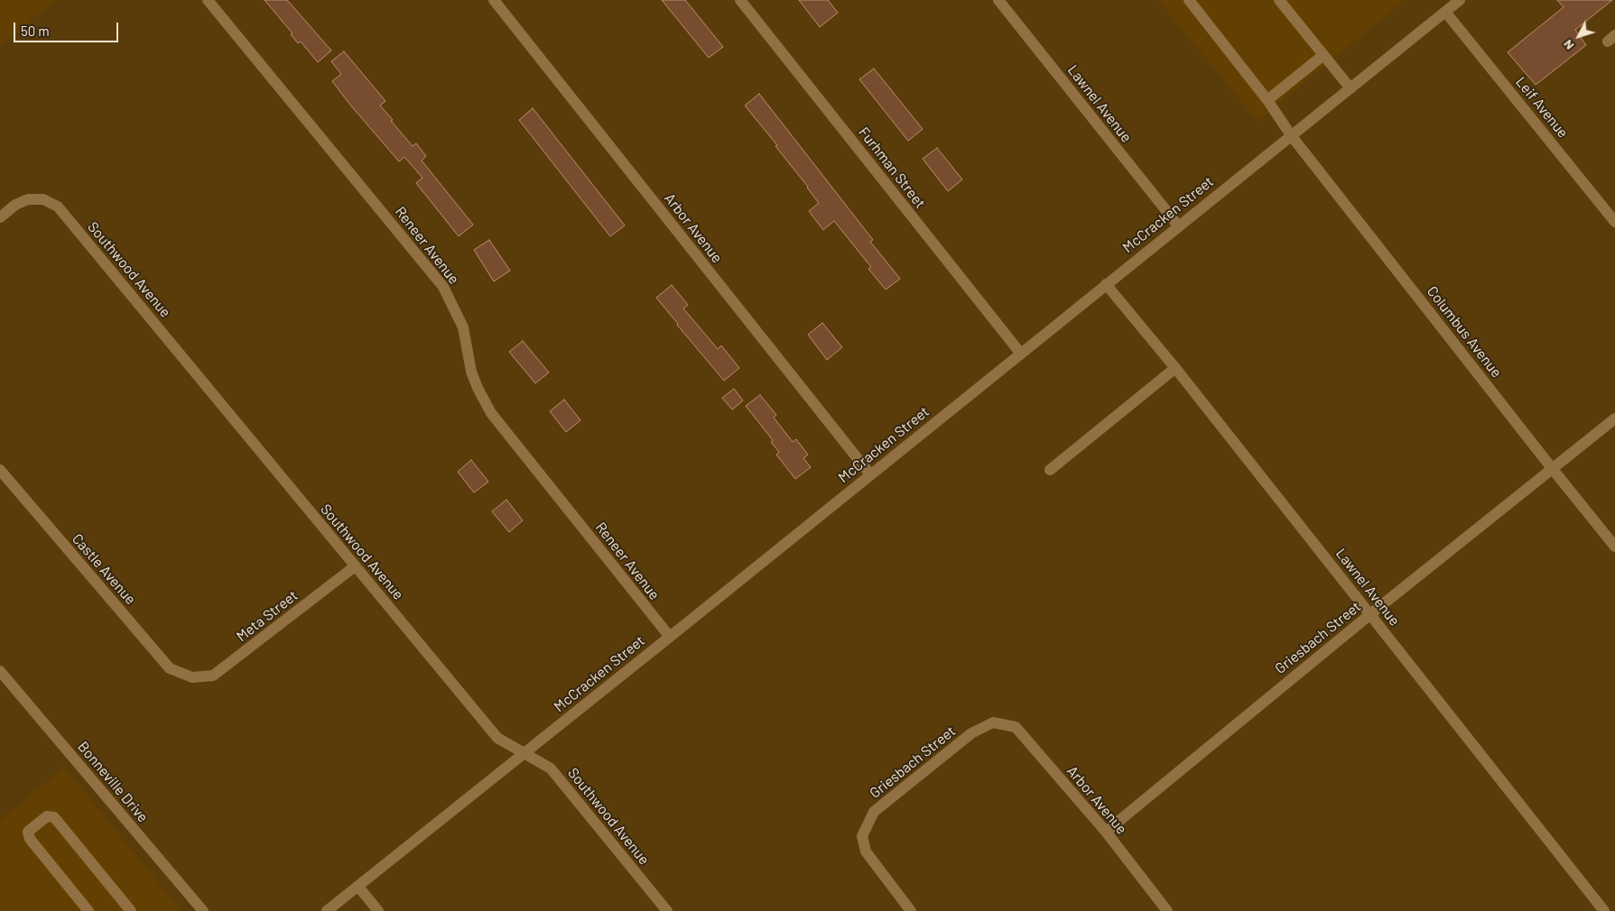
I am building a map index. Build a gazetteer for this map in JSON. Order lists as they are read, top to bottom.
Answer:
{
  "streets": {
    "street": [
      "Lawnel Avenue",
      "Leif Avenue",
      "Furhman Street",
      "McCracken Street",
      "Arbor Avenue",
      "Reneer Avenue",
      "Southwood Avenue",
      "Columbus Avenue",
      "Castle Avenue",
      "Meta Street",
      "Griesbach Street",
      "Bonneville Drive"
    ]
  },
  "crossings": [
    ["Lawnel Avenue", "McCracken Street"],
    ["Lawnel Avenue", "Griesbach Street"],
    ["Leif Avenue", "McCracken Street"],
    ["Furhman Street", "McCracken Street"],
    ["McCracken Street", "Arbor Avenue"],
    ["McCracken Street", "Reneer Avenue"],
    ["McCracken Street", "Southwood Avenue"],
    ["McCracken Street", "Columbus Avenue"],
    ["Arbor Avenue", "Griesbach Street"],
    ["Southwood Avenue", "Meta Street"],
    ["Columbus Avenue", "Griesbach Street"],
    ["Castle Avenue", "Meta Street"]
  ],
  "scale_bar": "50 m",
  "north": "bottom left"
}
